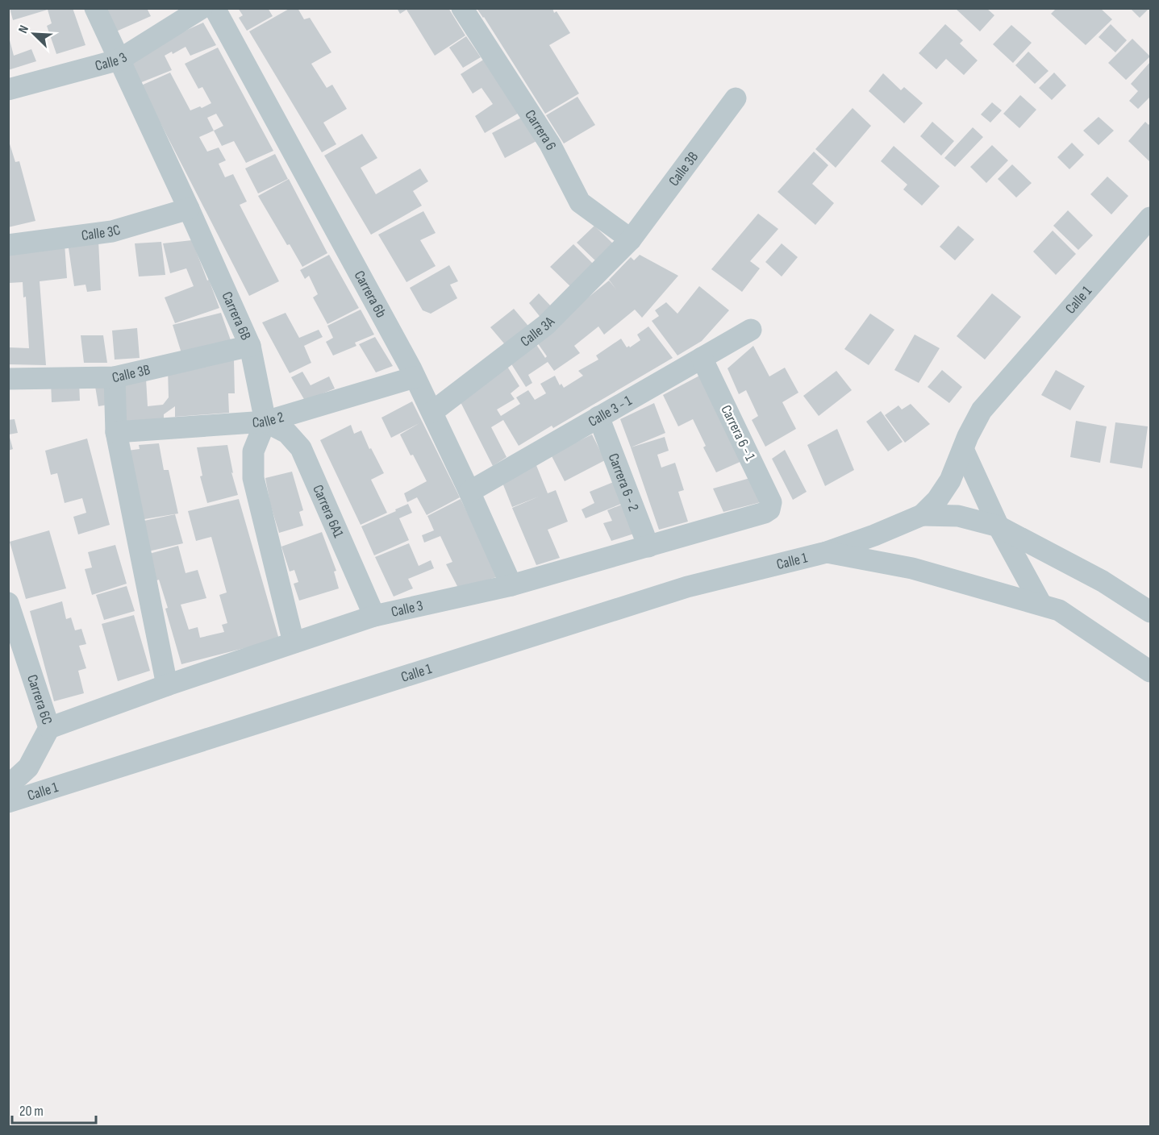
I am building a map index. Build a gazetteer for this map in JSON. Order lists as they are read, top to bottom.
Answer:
{
  "streets": {
    "street": [
      "Calle 3",
      "Carrera 6",
      "Calle 3B",
      "Calle 3C",
      "Carrera 6b",
      "Calle 1",
      "Carrera 6B",
      "Calle 3A",
      "Calle 3 - 1",
      "Calle 2",
      "Carrera 6 - 1",
      "Carrera 6 - 2",
      "Carrera 6A1",
      "Carrera 6C"
    ]
  },
  "crossings": [
    ["Calle 3", "Carrera 6b"],
    ["Calle 3", "Carrera 6B"],
    ["Calle 3", "Carrera 6 - 1"],
    ["Calle 3", "Carrera 6 - 2"],
    ["Calle 3", "Carrera 6A1"],
    ["Calle 3", "Carrera 6C"],
    ["Carrera 6", "Calle 3B"],
    ["Carrera 6", "Calle 3A"],
    ["Calle 3B", "Carrera 6B"],
    ["Calle 3B", "Calle 3A"],
    ["Calle 3C", "Carrera 6B"],
    ["Carrera 6b", "Calle 3A"],
    ["Carrera 6b", "Calle 3 - 1"],
    ["Carrera 6b", "Calle 2"],
    ["Carrera 6B", "Calle 2"],
    ["Carrera 6B", "Carrera 6A1"],
    ["Calle 3 - 1", "Carrera 6 - 1"],
    ["Calle 3 - 1", "Carrera 6 - 2"],
    ["Calle 2", "Carrera 6A1"]
  ],
  "scale_bar": "20 m",
  "north": "top left"
}
